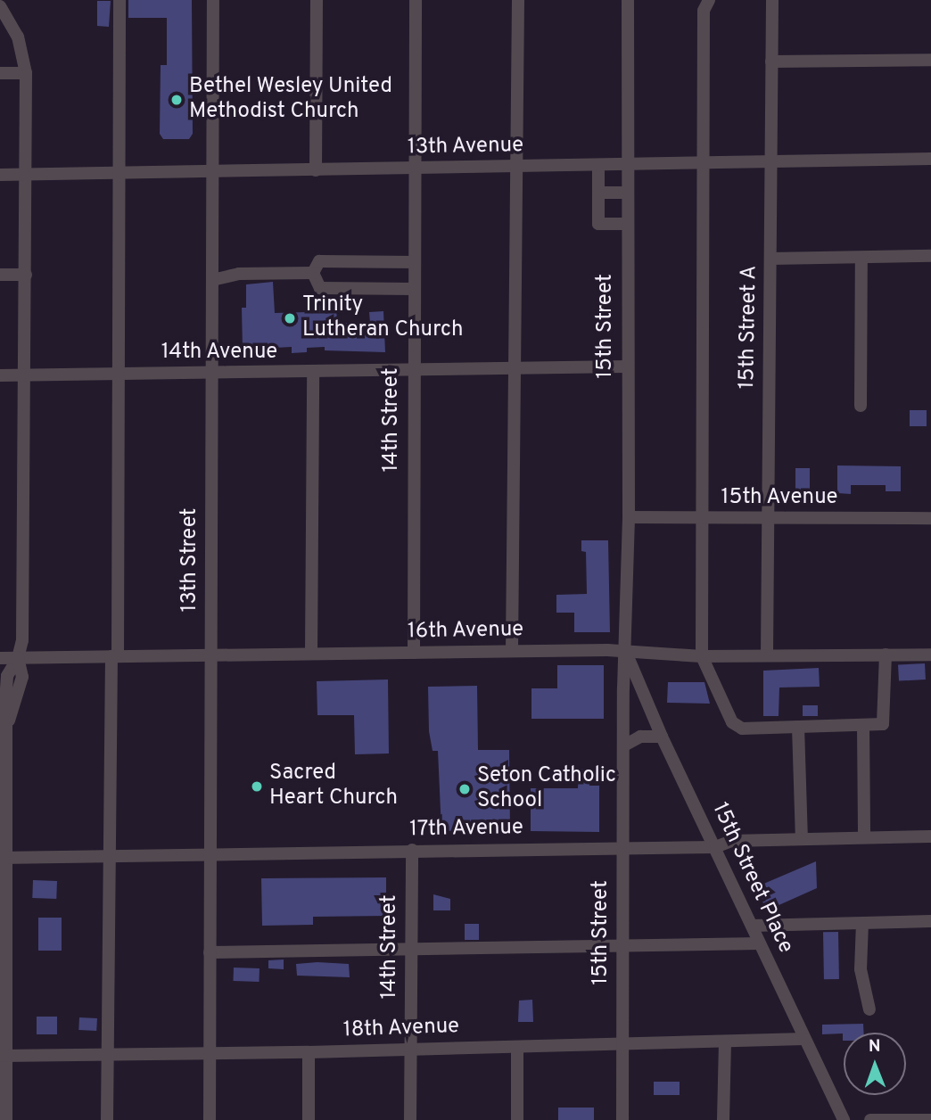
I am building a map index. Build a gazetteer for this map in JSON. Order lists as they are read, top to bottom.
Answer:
{
  "streets": {
    "street": [
      "13th Avenue",
      "15th Street",
      "15th Street A",
      "14th Avenue",
      "14th Street",
      "15th Avenue",
      "13th Street",
      "16th Avenue",
      "17th Avenue",
      "15th Street Place",
      "18th Avenue"
    ]
  },
  "crossings": [
    ["13th Avenue", "15th Street"],
    ["13th Avenue", "15th Street A"],
    ["13th Avenue", "14th Street"],
    ["13th Avenue", "13th Street"],
    ["15th Street", "14th Avenue"],
    ["15th Street", "15th Avenue"],
    ["15th Street", "16th Avenue"],
    ["15th Street", "17th Avenue"],
    ["15th Street", "15th Street Place"],
    ["15th Street", "18th Avenue"],
    ["15th Street A", "15th Avenue"],
    ["15th Street A", "16th Avenue"],
    ["14th Avenue", "14th Street"],
    ["14th Avenue", "13th Street"],
    ["14th Street", "16th Avenue"],
    ["14th Street", "17th Avenue"],
    ["14th Street", "18th Avenue"],
    ["13th Street", "16th Avenue"],
    ["13th Street", "17th Avenue"],
    ["13th Street", "18th Avenue"],
    ["16th Avenue", "15th Street Place"],
    ["17th Avenue", "15th Street Place"],
    ["15th Street Place", "18th Avenue"]
  ],
  "places": [
    "Bethel Wesley United Methodist Church",
    "Trinity Lutheran Church",
    "Sacred Heart Church",
    "Seton Catholic School"
  ],
  "north": "top"
}
